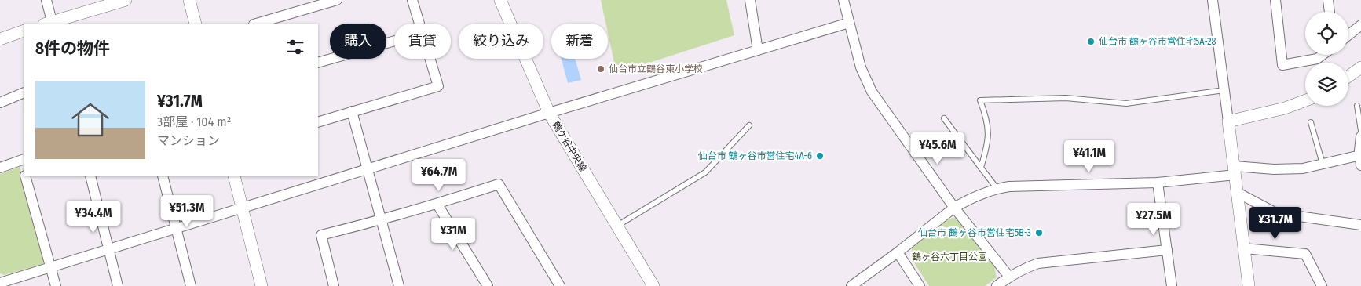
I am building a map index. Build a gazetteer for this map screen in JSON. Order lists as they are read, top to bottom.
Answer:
{
  "streets": {
    "street": ["鶴ケ谷中央線"]
  },
  "parks": ["鶴ヶ谷六丁目公園"],
  "places": [
    "仙台市 鶴ヶ谷市営住宅5A-28",
    "仙台市立鶴谷東小学校",
    "仙台市 鶴ヶ谷市営住宅4A-6",
    "仙台市 鶴ヶ谷市営住宅5B-3"
  ],
  "page": {
    "chip": [
      "購入",
      "賃貸",
      "絞り込み",
      "新着"
    ],
    "heading": "8件の物件",
    "list": [
      {
        "name": "¥31.7M",
        "note": "3部屋 · 104 m² · マンション"
      }
    ],
    "price": [
      "¥45.6M",
      "¥41.1M",
      "¥64.7M",
      "¥51.3M",
      "¥34.4M",
      "¥27.5M",
      "¥31.7M",
      "¥31M"
    ]
  }
}
